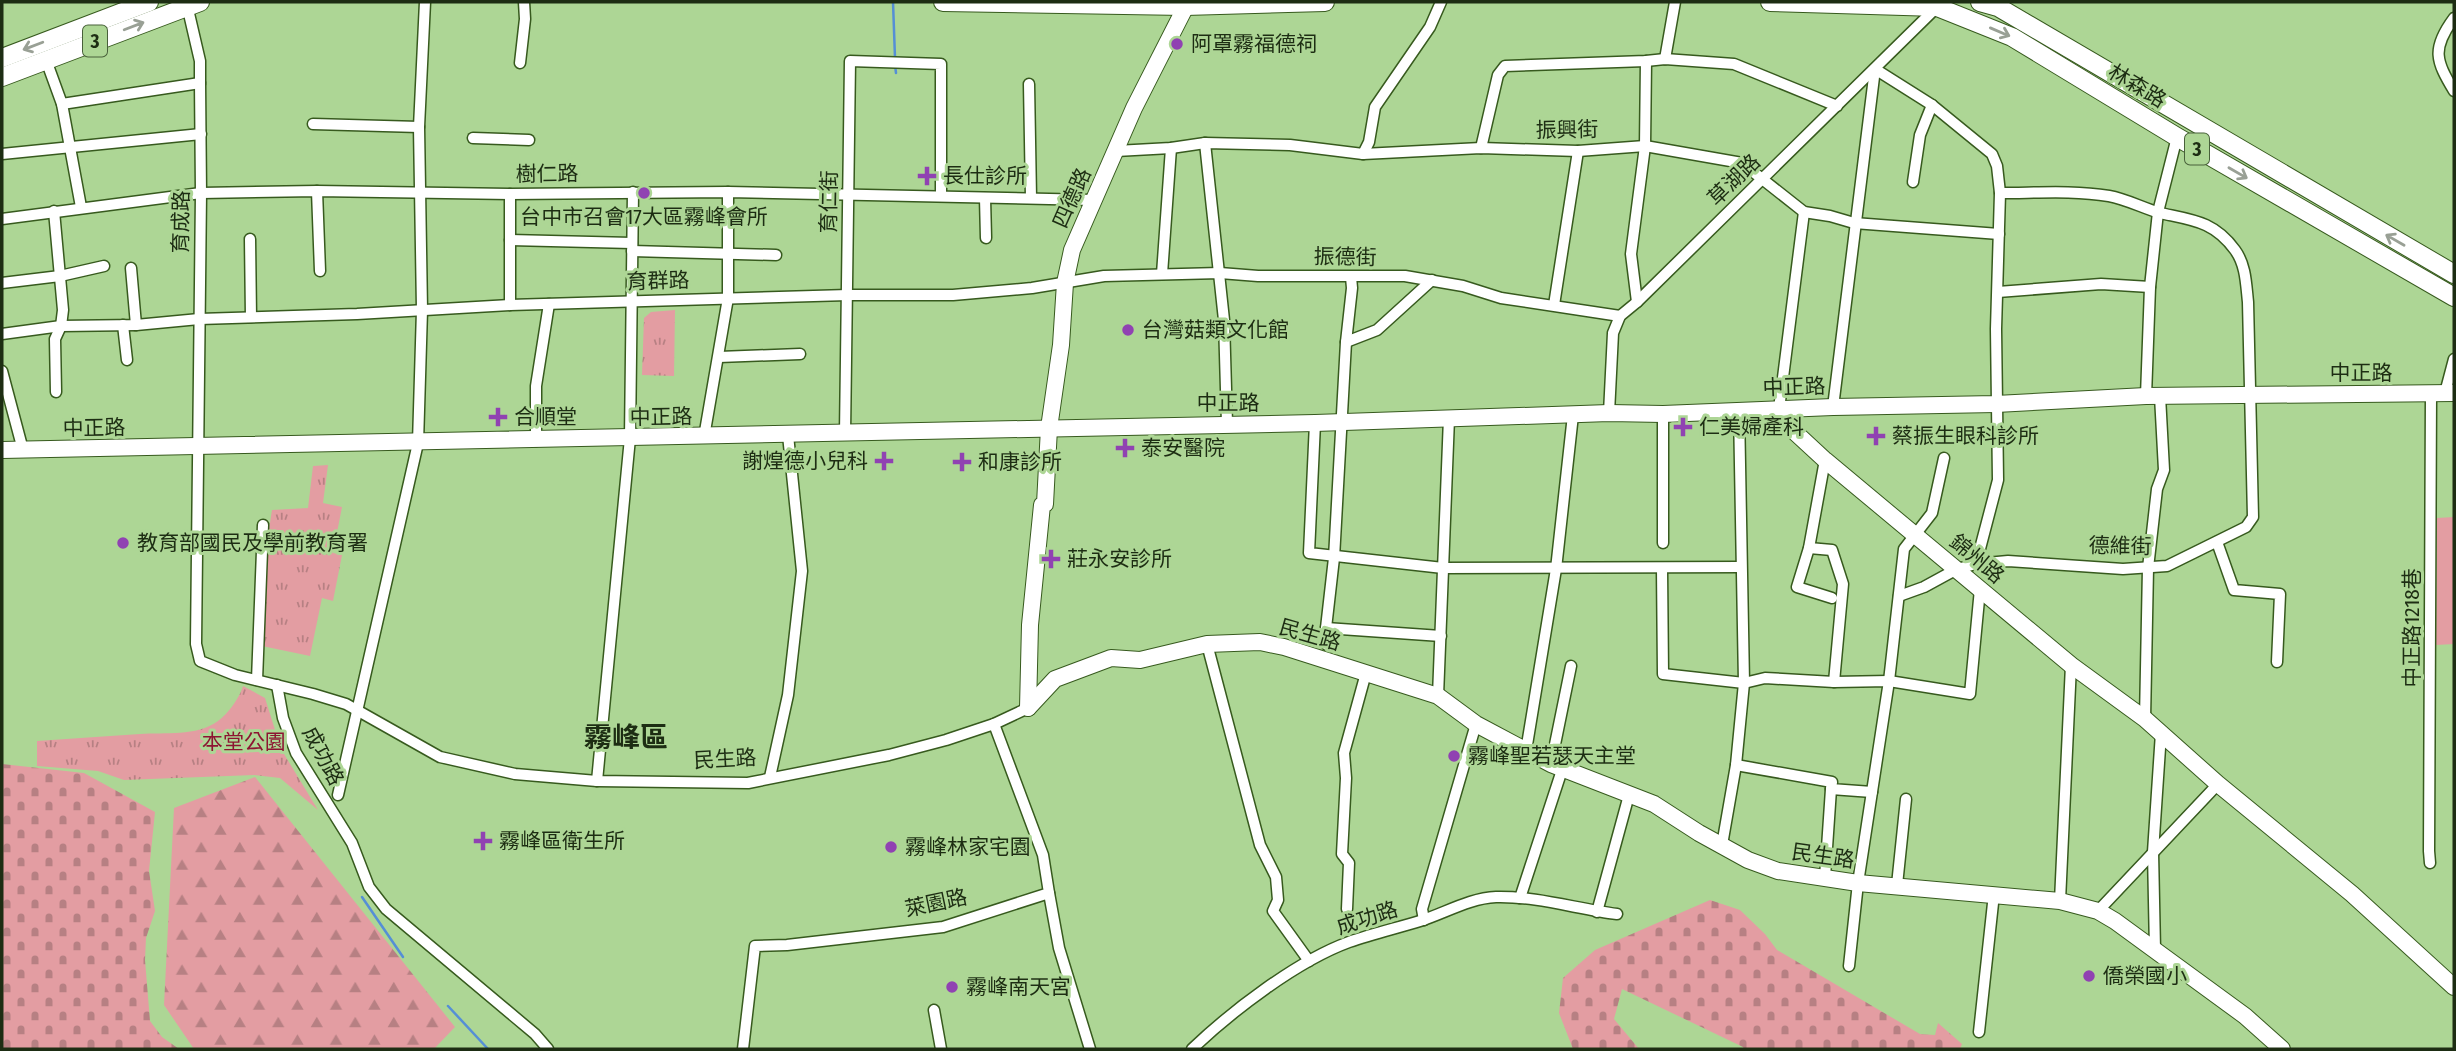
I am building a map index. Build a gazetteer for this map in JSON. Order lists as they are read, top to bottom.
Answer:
{
  "streets": {
    "main road": ["3", "林森路"],
    "street": [
      "振興街",
      "樹仁路",
      "草湖路",
      "四德路",
      "育仁街",
      "育成路",
      "振德街",
      "育群路",
      "中正路",
      "德維街",
      "錦州路",
      "中正路1218巷",
      "民生路",
      "成功路",
      "萊園路"
    ]
  },
  "crossings": [
    ["3", "育成路"],
    ["林森路", "草湖路"],
    ["振興街", "草湖路"],
    ["振興街", "四德路"],
    ["樹仁路", "四德路"],
    ["樹仁路", "育仁街"],
    ["樹仁路", "育成路"],
    ["草湖路", "振德街"],
    ["四德路", "振德街"],
    ["四德路", "育群路"],
    ["四德路", "中正路"],
    ["育仁街", "育群路"],
    ["育仁街", "中正路"],
    ["育成路", "育群路"],
    ["育成路", "中正路"],
    ["振德街", "育群路"],
    ["中正路", "德維街"],
    ["中正路", "錦州路"],
    ["中正路", "中正路1218巷"],
    ["德維街", "錦州路"],
    ["民生路", "成功路"]
  ],
  "districts": ["霧峰區"],
  "parks": ["本堂公園"],
  "places": {
    "other": [
      "阿罩霧福德祠",
      "台中市召會17大區霧峰會所",
      "台灣菇類文化館",
      "教育部國民及學前教育署",
      "霧峰聖若瑟天主堂",
      "霧峰林家宅園",
      "僑榮國小",
      "霧峰南天宮"
    ],
    "health": [
      "長仕診所",
      "合順堂",
      "仁美婦產科",
      "蔡振生眼科診所",
      "泰安醫院",
      "謝煌德小兒科",
      "和康診所",
      "莊永安診所",
      "霧峰區衛生所"
    ]
  }
}
